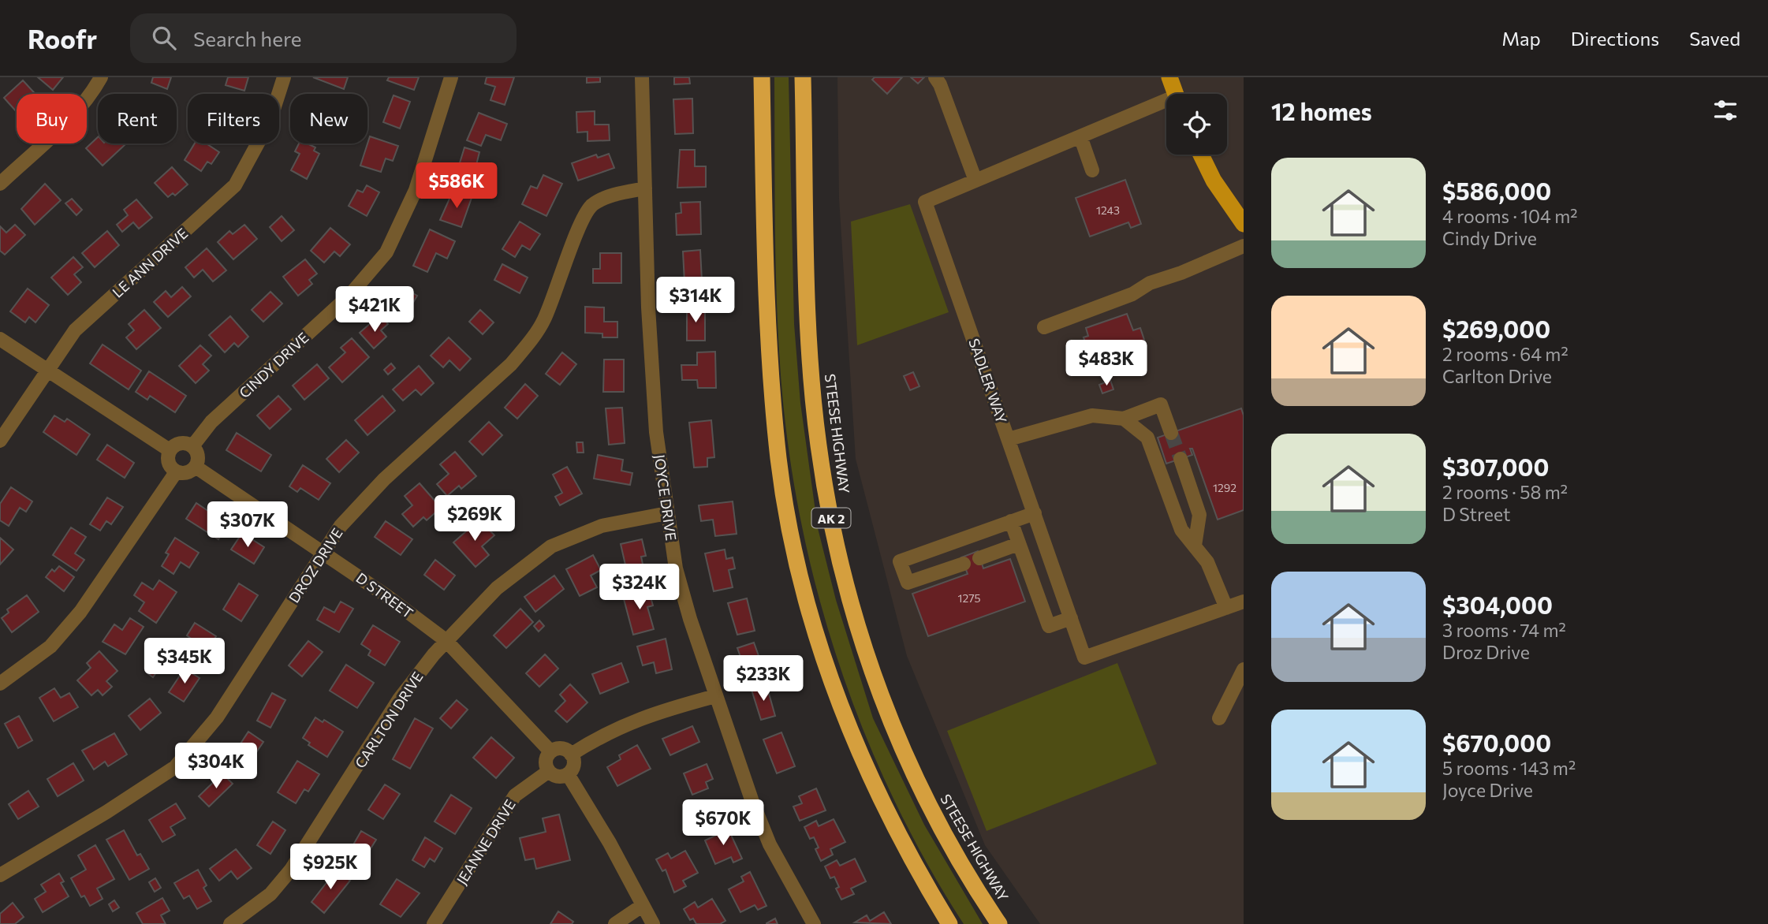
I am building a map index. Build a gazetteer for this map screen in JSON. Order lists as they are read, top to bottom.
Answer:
{
  "streets": {
    "highway": ["STEESE HIGHWAY", "AK 2"],
    "street": [
      "LE ANN DRIVE",
      "CINDY DRIVE",
      "SADLER WAY",
      "JOYCE DRIVE",
      "DROZ DRIVE",
      "D STREET",
      "CARLTON DRIVE",
      "JEANNE DRIVE"
    ]
  },
  "crossings": [
    ["CINDY DRIVE", "D STREET"],
    ["JOYCE DRIVE", "DROZ DRIVE"],
    ["JOYCE DRIVE", "CARLTON DRIVE"],
    ["DROZ DRIVE", "D STREET"],
    ["D STREET", "CARLTON DRIVE"],
    ["D STREET", "JEANNE DRIVE"]
  ],
  "house_numbers": ["1243", "1292", "1275"],
  "page": {
    "header": "Roofr",
    "search": "Search here",
    "nav": ["Map", "Directions", "Saved"],
    "heading": "12 homes",
    "chip": [
      "Buy",
      "Rent",
      "Filters",
      "New"
    ],
    "list": [
      {
        "name": "$586,000",
        "note": "4 rooms · 104 m² · Cindy Drive"
      },
      {
        "name": "$269,000",
        "note": "2 rooms · 64 m² · Carlton Drive"
      },
      {
        "name": "$307,000",
        "note": "2 rooms · 58 m² · D Street"
      },
      {
        "name": "$304,000",
        "note": "3 rooms · 74 m² · Droz Drive"
      },
      {
        "name": "$670,000",
        "note": "5 rooms · 143 m² · Joyce Drive"
      }
    ],
    "price": [
      "$586K",
      "$314K",
      "$421K",
      "$483K",
      "$269K",
      "$307K",
      "$324K",
      "$345K",
      "$233K",
      "$304K",
      "$670K",
      "$925K"
    ]
  }
}
